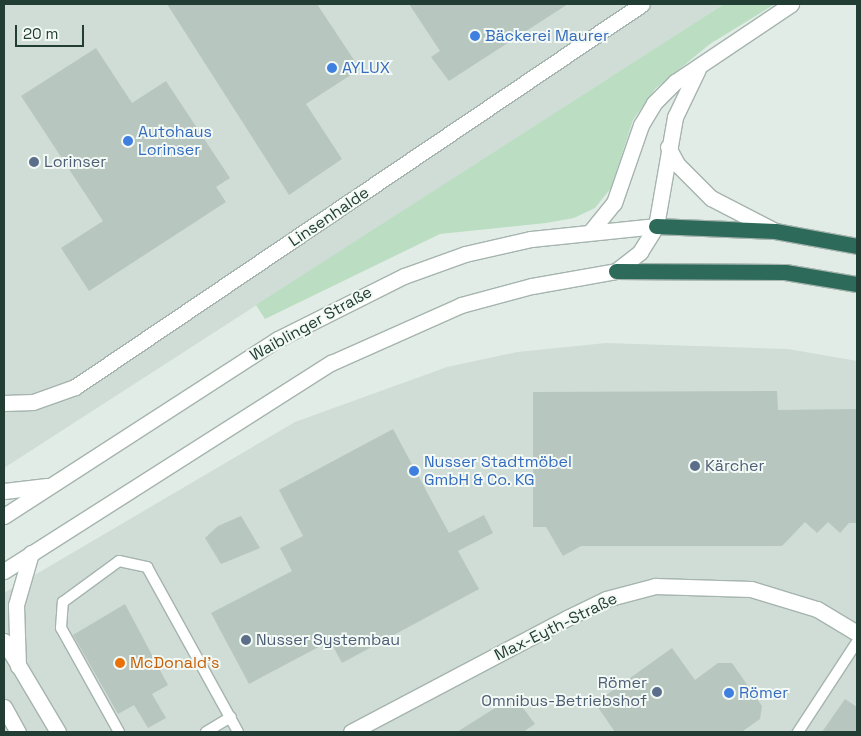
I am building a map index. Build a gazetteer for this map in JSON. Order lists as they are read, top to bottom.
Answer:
{
  "streets": {
    "street": ["Linsenhalde", "Waiblinger Straße", "Max-Eyth-Straße"]
  },
  "places": [
    "Bäckerei Maurer",
    "AYLUX",
    "Autohaus Lorinser",
    "Lorinser",
    "Kärcher",
    "Nusser Stadtmöbel GmbH & Co. KG",
    "Nusser Systembau",
    "McDonald's",
    "Römer Omnibus-Betriebshof",
    "Römer"
  ],
  "scale_bar": "20 m"
}
